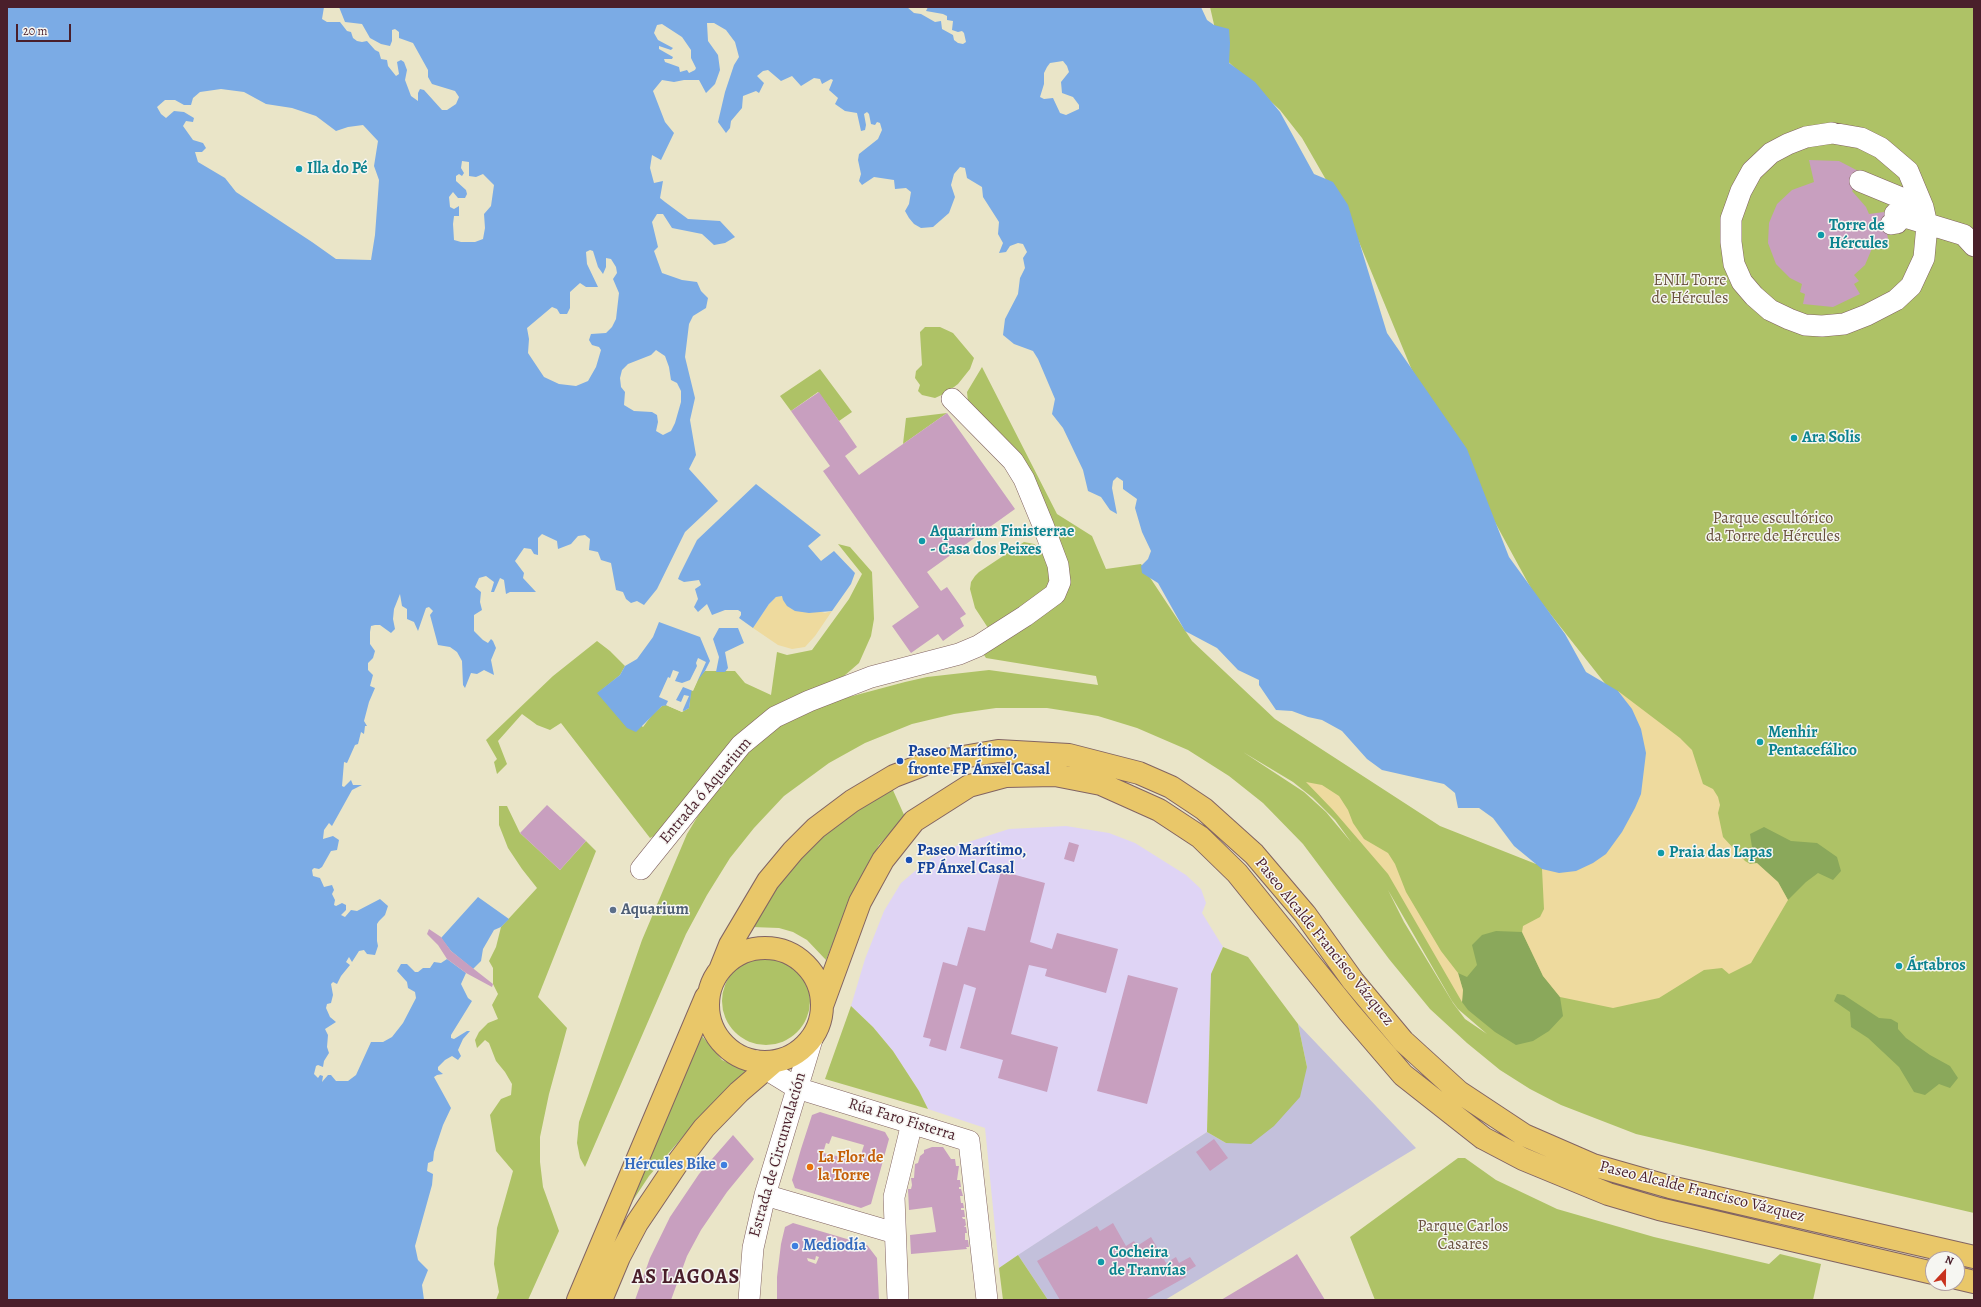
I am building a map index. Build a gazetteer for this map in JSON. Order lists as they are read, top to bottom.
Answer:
{
  "streets": {
    "main road": ["Paseo Alcalde Francisco Vázquez"],
    "street": ["Entrada ó Aquarium", "Rúa Faro Fisterra", "Estrada de Circunvalación"]
  },
  "crossings": [
    ["Paseo Alcalde Francisco Vázquez", "Rúa Faro Fisterra"],
    ["Paseo Alcalde Francisco Vázquez", "Estrada de Circunvalación"],
    ["Rúa Faro Fisterra", "Estrada de Circunvalación"]
  ],
  "districts": ["AS LAGOAS"],
  "parks": ["ENIL Torre de Hércules", "Parque escultórico da Torre de Hércules", "Parque Carlos Casares"],
  "places": [
    "Illa do Pé",
    "Torre de Hércules",
    "Ara Solis",
    "Aquarium Finisterrae - Casa dos Peixes",
    "Menhir Pentacefálico",
    "Paseo Marítimo, fronte FP Ánxel Casal",
    "Praia das Lapas",
    "Paseo Marítimo, FP Ánxel Casal",
    "Aquarium",
    "Ártabros",
    "Hércules Bike",
    "La Flor de la Torre",
    "Mediodía",
    "Cocheira de Tranvías"
  ],
  "scale_bar": "20 m",
  "north": "top"
}
